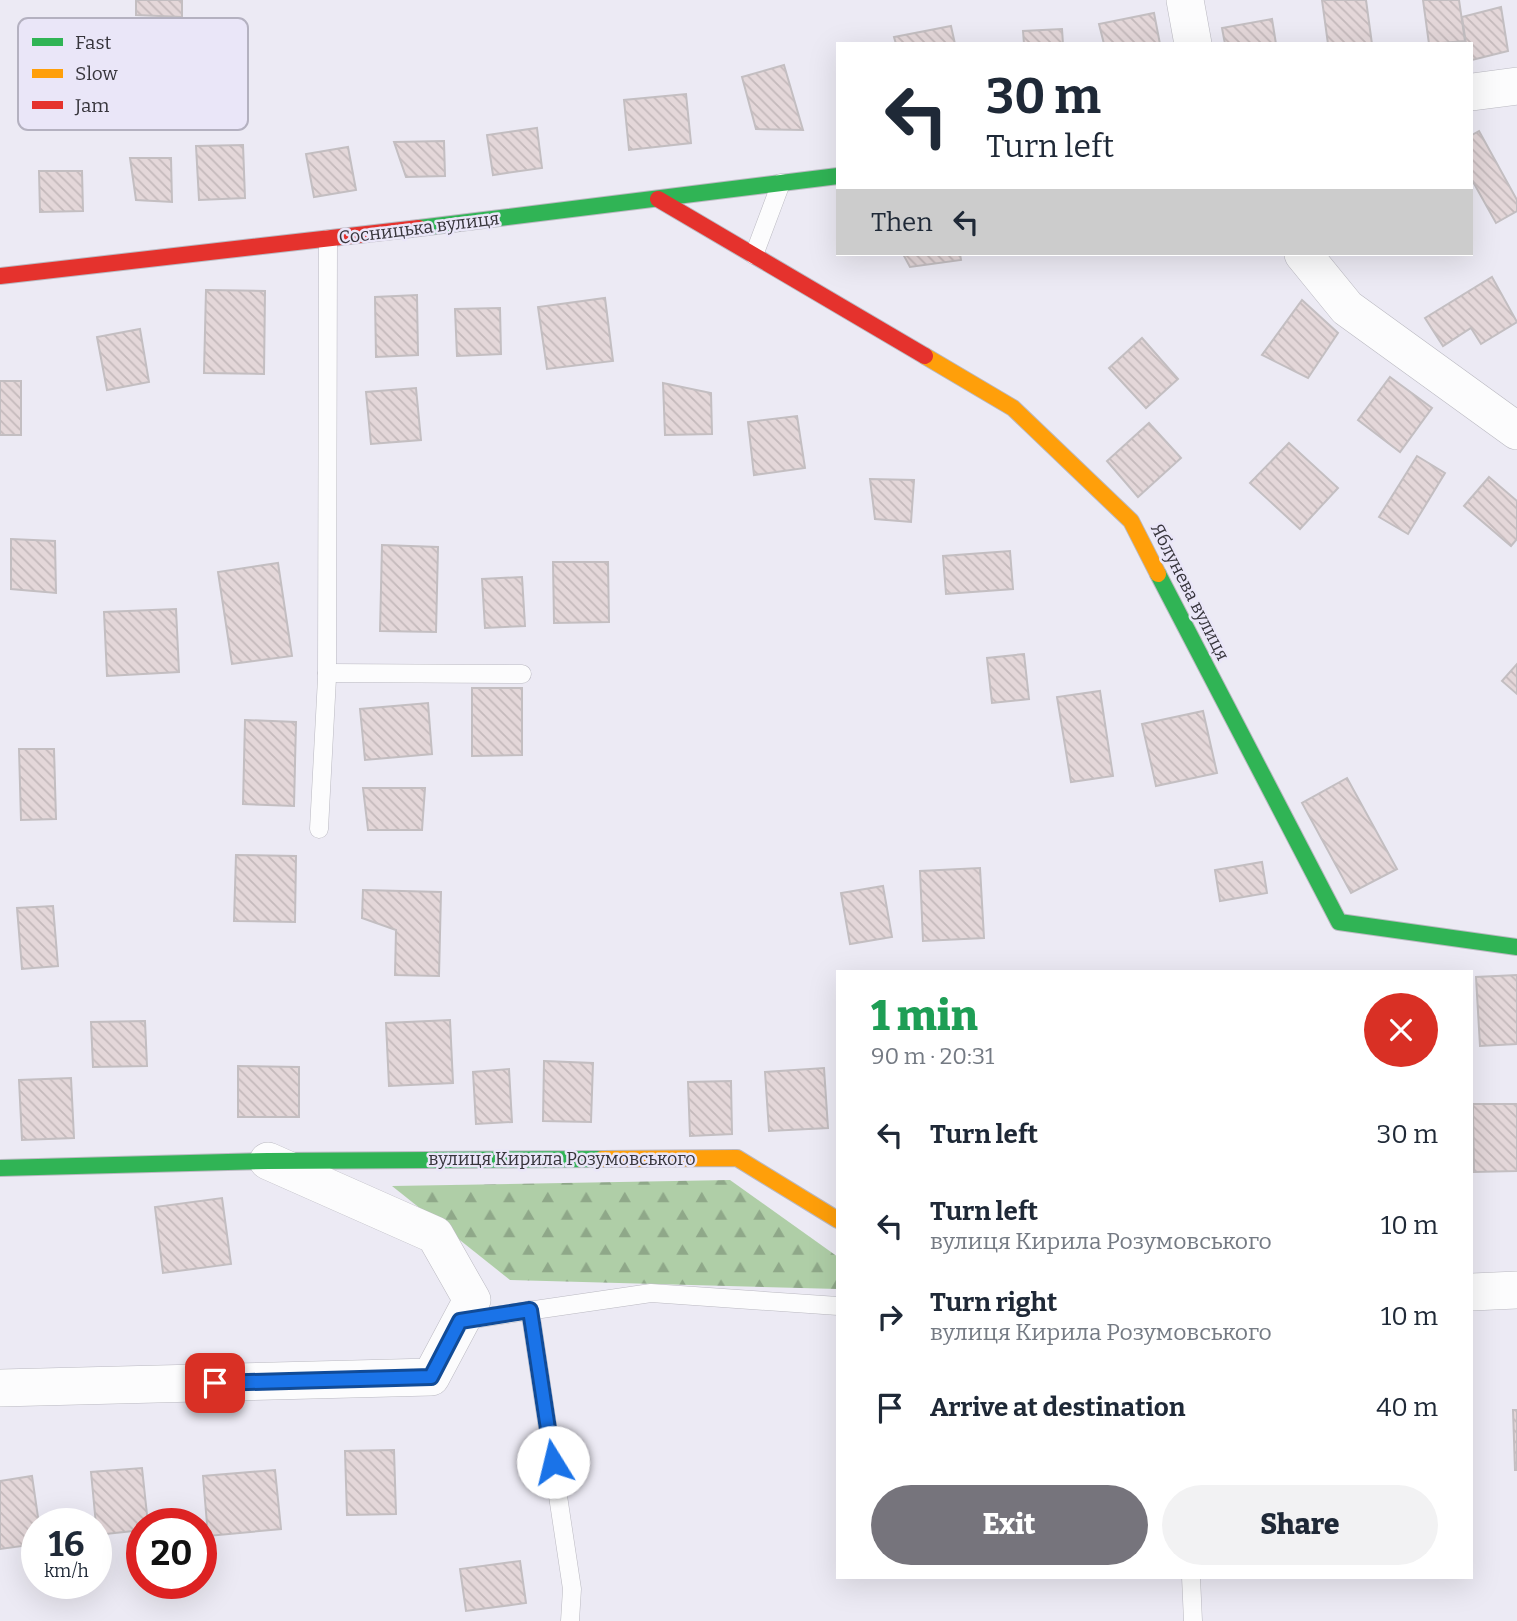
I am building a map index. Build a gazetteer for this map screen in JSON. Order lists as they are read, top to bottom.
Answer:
{
  "streets": {
    "street": ["Сосницька вулиця", "Яблунева вулиця", "вулиця Кирила Розумовського"]
  },
  "crossings": [
    ["Сосницька вулиця", "Яблунева вулиця"]
  ],
  "legend": ["Fast", "Slow", "Jam"],
  "page": {
    "turn": ["30 m", "Turn left"],
    "then": "Then",
    "heading": ["1 min", "90 m · 20:31"],
    "list": [
      {
        "name": "Turn left",
        "value": "30 m"
      },
      {
        "name": "Turn left",
        "note": "вулиця Кирила Розумовського",
        "value": "10 m"
      },
      {
        "name": "Turn right",
        "note": "вулиця Кирила Розумовського",
        "value": "10 m"
      },
      {
        "name": "Arrive at destination",
        "value": "40 m"
      }
    ],
    "buttons": ["Exit", "Share"],
    "speed": "16 km/h",
    "limit": "20"
  }
}
